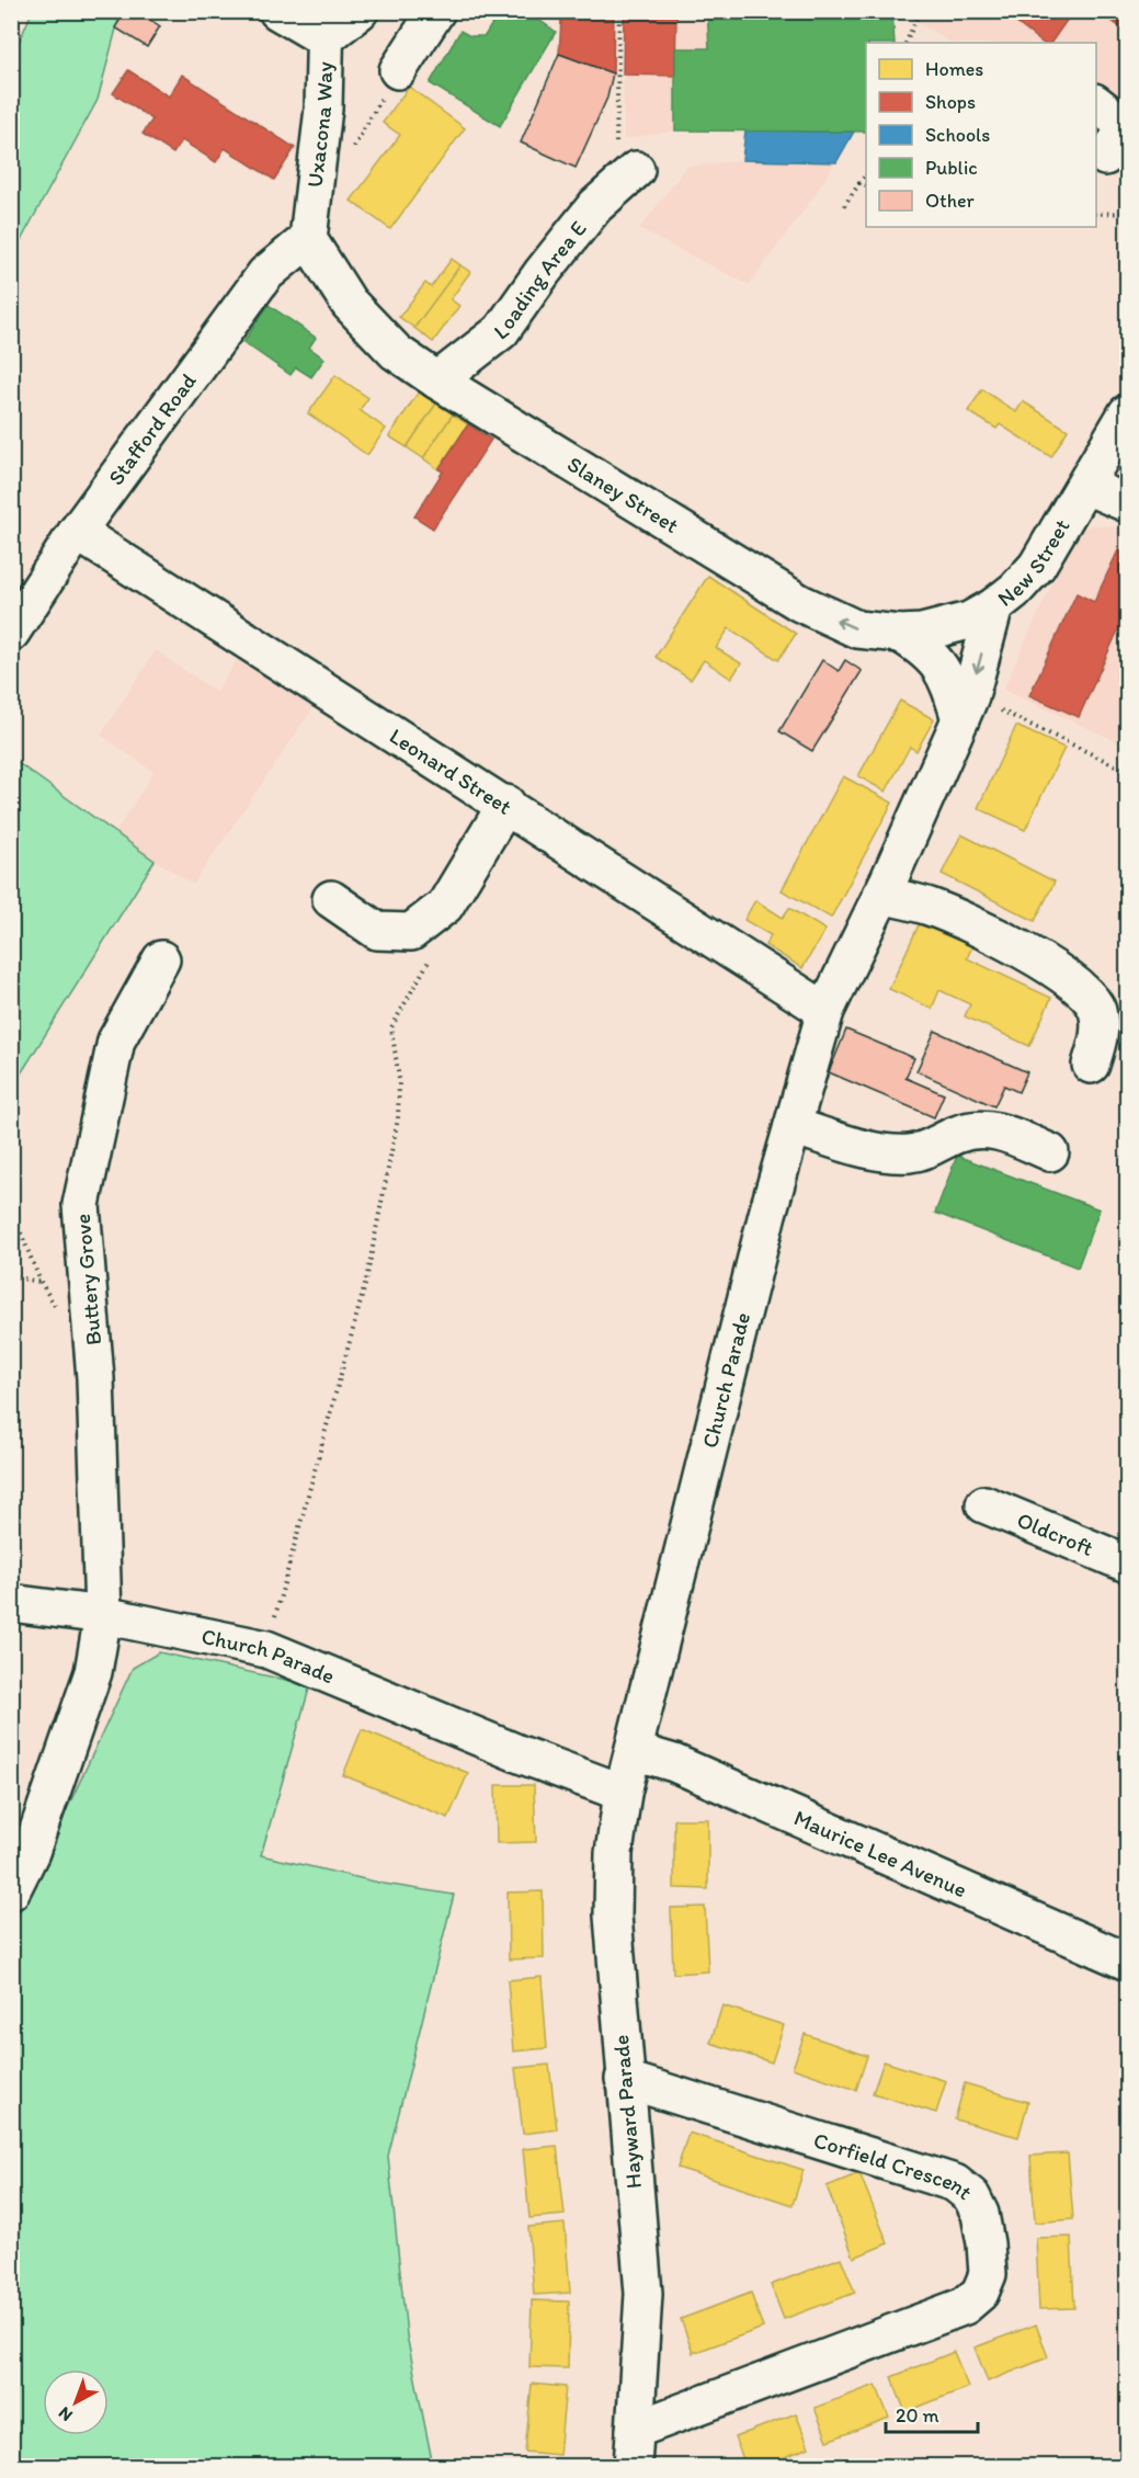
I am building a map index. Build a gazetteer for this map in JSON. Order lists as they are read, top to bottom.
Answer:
{
  "streets": {
    "street": [
      "Uxacona Way",
      "Loading Area E",
      "Stafford Road",
      "Slaney Street",
      "New Street",
      "Leonard Street",
      "Buttery Grove",
      "Church Parade",
      "Oldcroft",
      "Maurice Lee Avenue",
      "Hayward Parade",
      "Corfield Crescent"
    ]
  },
  "crossings": [
    ["Uxacona Way", "Stafford Road"],
    ["Uxacona Way", "Slaney Street"],
    ["Loading Area E", "Slaney Street"],
    ["Stafford Road", "Slaney Street"],
    ["Stafford Road", "Leonard Street"],
    ["Slaney Street", "New Street"],
    ["New Street", "Leonard Street"],
    ["New Street", "Church Parade"],
    ["Leonard Street", "Church Parade"],
    ["Buttery Grove", "Church Parade"],
    ["Church Parade", "Maurice Lee Avenue"],
    ["Church Parade", "Hayward Parade"],
    ["Hayward Parade", "Corfield Crescent"]
  ],
  "one_way": ["Slaney Street"],
  "legend": [
    "Homes",
    "Shops",
    "Schools",
    "Public",
    "Other"
  ],
  "scale_bar": "20 m",
  "north": "bottom left"
}
